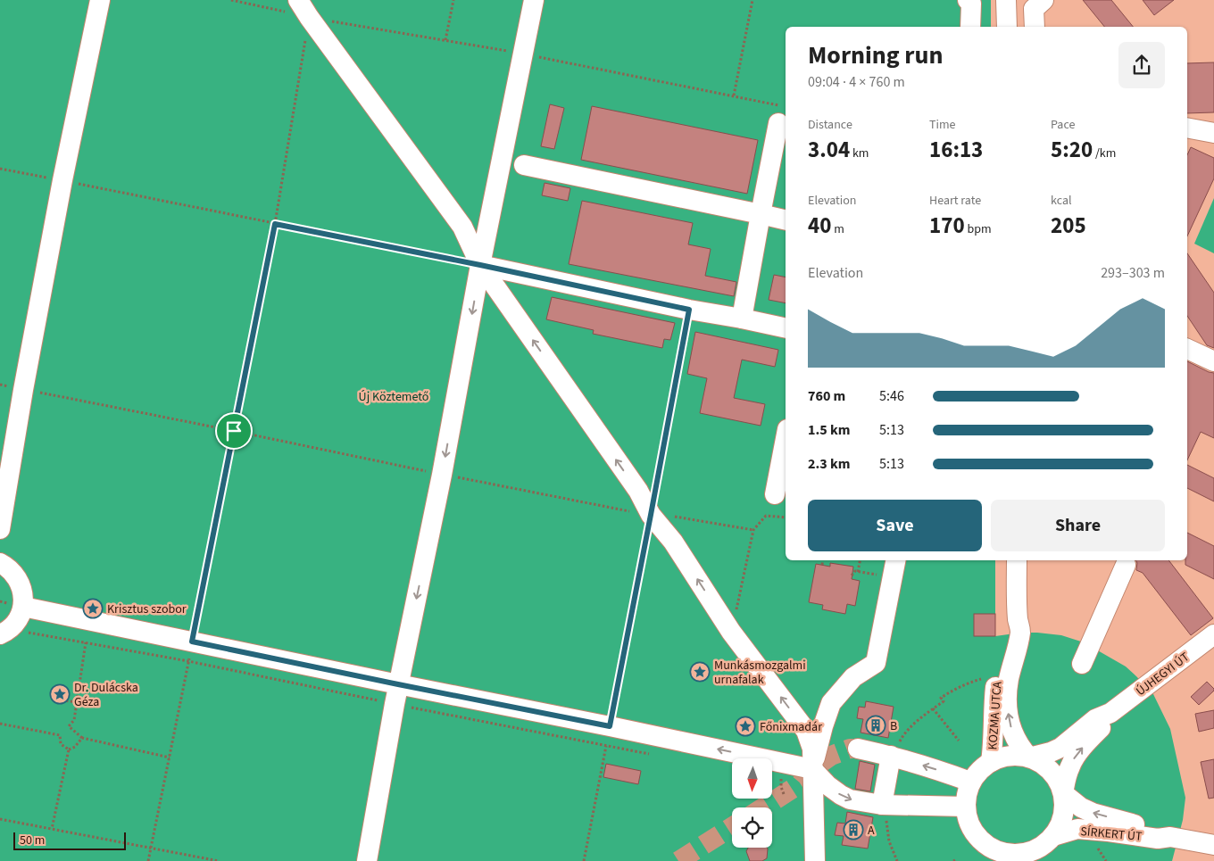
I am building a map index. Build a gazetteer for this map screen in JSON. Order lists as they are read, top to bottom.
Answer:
{
  "streets": {
    "street": ["ÚJHEGYI ÚT", "KOZMA UTCA", "SÍRKERT ÚT"]
  },
  "crossings": [
    ["ÚJHEGYI ÚT", "KOZMA UTCA"],
    ["ÚJHEGYI ÚT", "SÍRKERT ÚT"],
    ["KOZMA UTCA", "SÍRKERT ÚT"]
  ],
  "parks": ["Új Köztemető"],
  "places": {
    "place": [
      "Krisztus szobor",
      "Munkásmozgalmi urnafalak",
      "Dr. Dulácska Géza",
      "Főnixmadár"
    ],
    "building": ["B", "A"]
  },
  "scale_bar": "50 m",
  "north": "bottom",
  "page": {
    "heading": ["Morning run", "09:04 · 4 × 760 m"],
    "stats": [
      ["Distance", "3.04 km"],
      ["Time", "16:13"],
      ["Pace", "5:20 /km"],
      ["Elevation", "40 m"],
      ["Heart rate", "170 bpm"],
      ["kcal", "205"]
    ],
    "chart": ["Elevation", "293–303 m"],
    "list": [
      {
        "name": "760 m",
        "note": "5:46"
      },
      {
        "name": "1.5 km",
        "note": "5:13"
      },
      {
        "name": "2.3 km",
        "note": "5:13"
      }
    ],
    "buttons": ["Save", "Share"],
    "scale": "50 m"
  }
}
